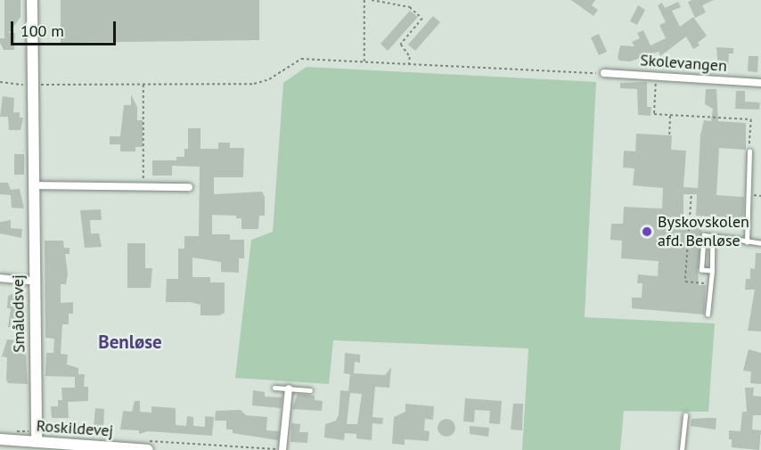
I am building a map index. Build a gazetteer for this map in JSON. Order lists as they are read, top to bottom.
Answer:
{
  "streets": {
    "street": ["Skolevangen", "Smålodsvej", "Roskildevej"]
  },
  "crossings": [
    ["Smålodsvej", "Roskildevej"]
  ],
  "districts": ["Benløse"],
  "places": ["Byskovskolen afd. Benløse"],
  "scale_bar": "100 m"
}
